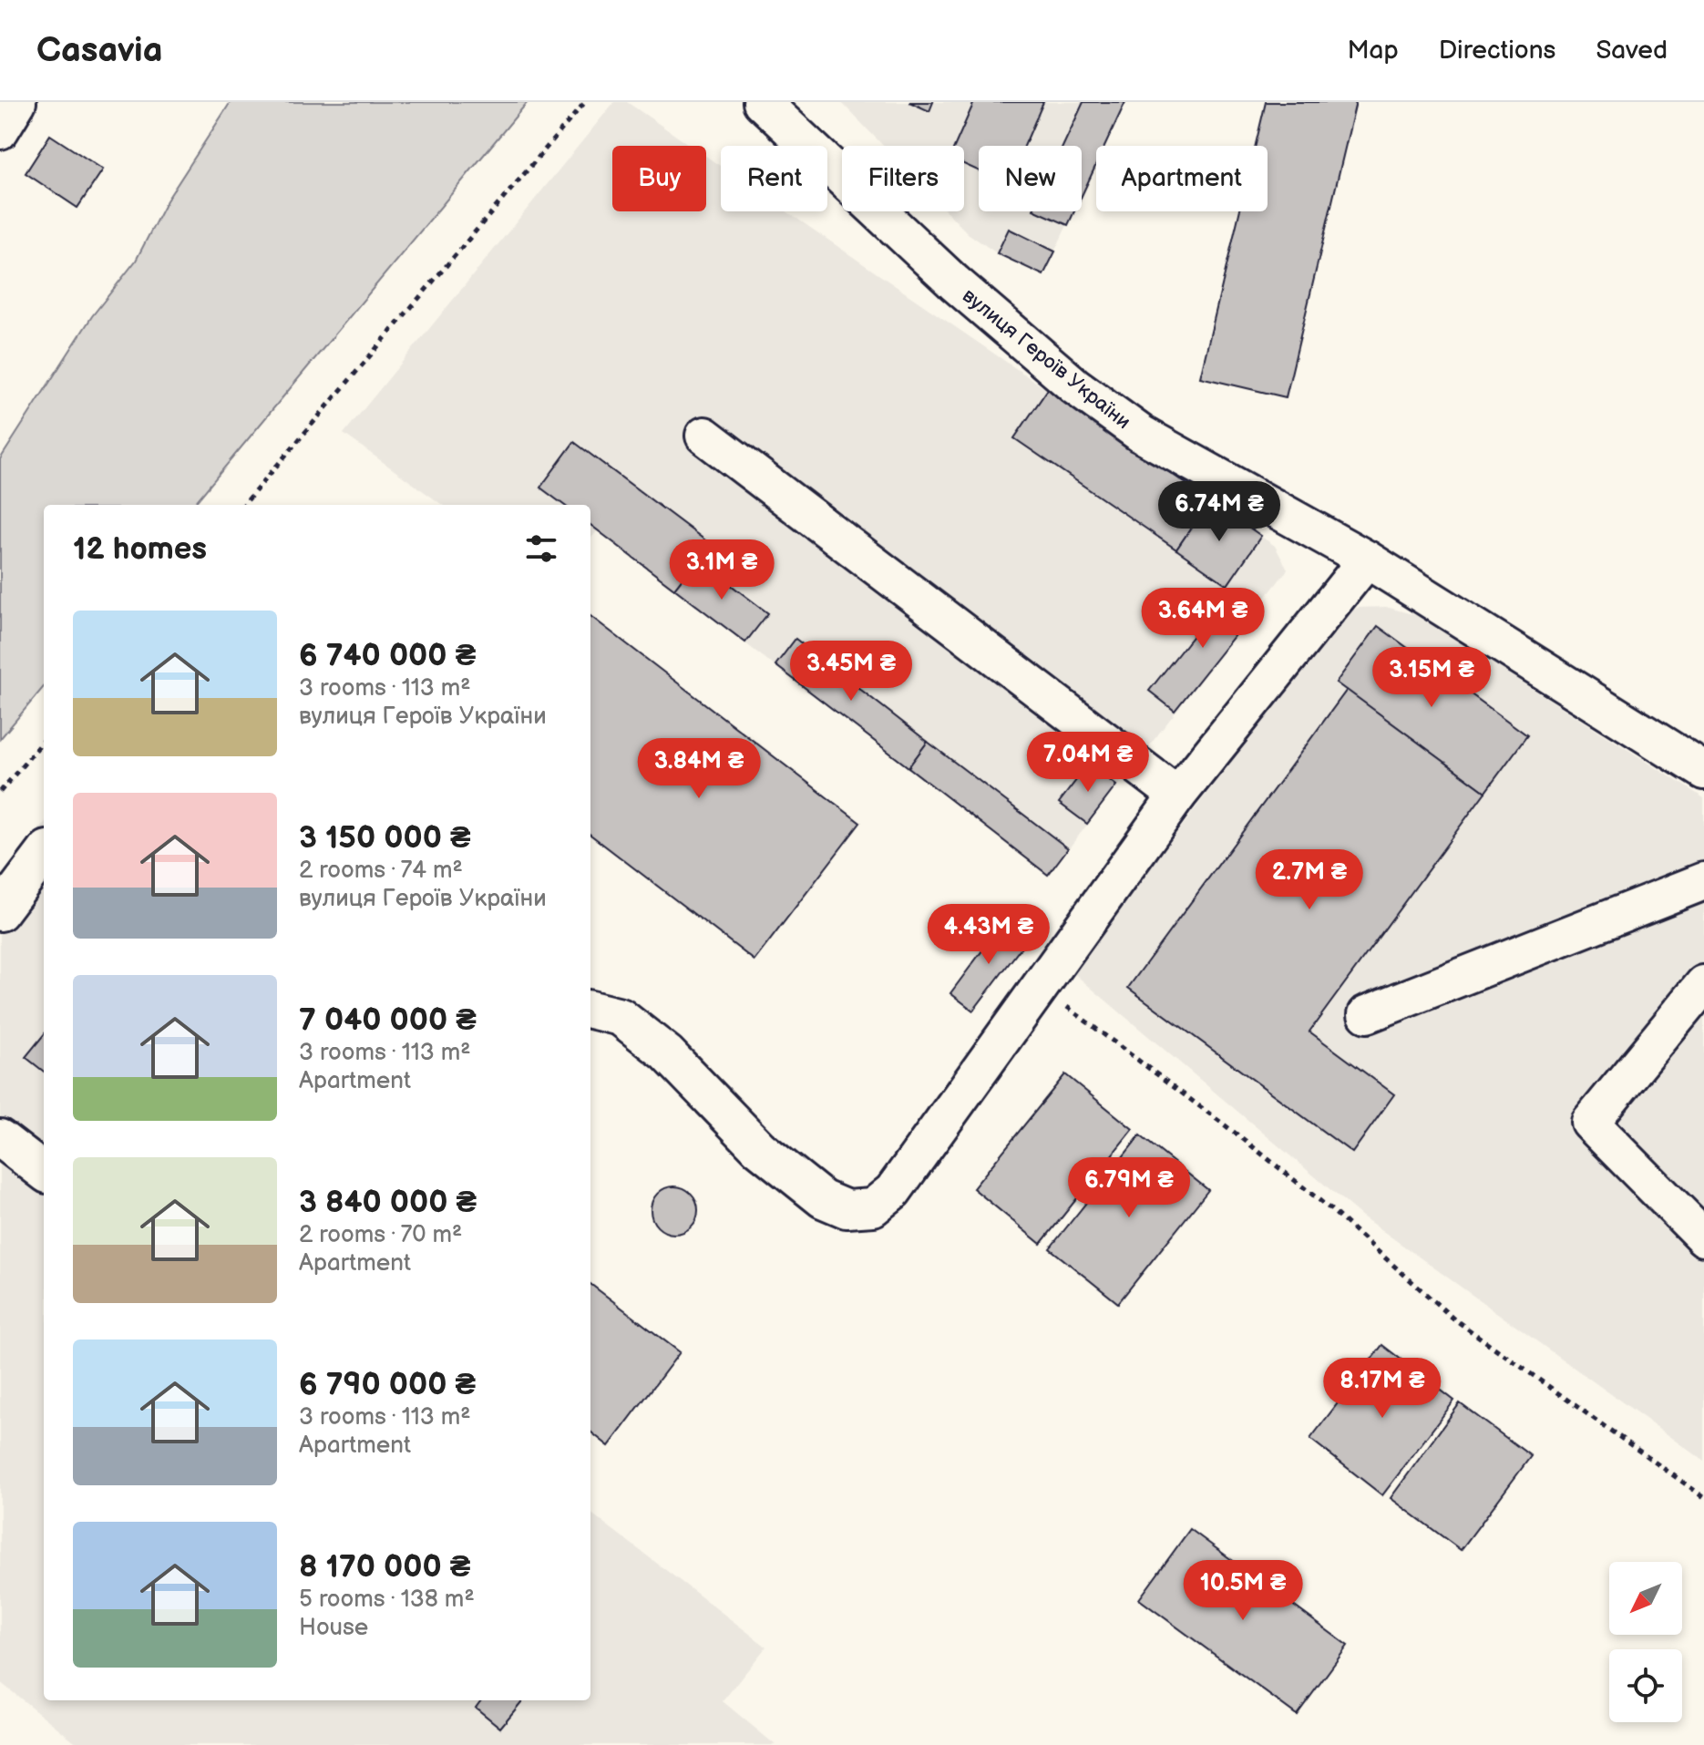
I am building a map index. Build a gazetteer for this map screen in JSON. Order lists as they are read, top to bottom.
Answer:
{
  "streets": {
    "street": ["вулиця Героїв України"]
  },
  "north": "bottom left",
  "page": {
    "header": "Casavia",
    "nav": ["Map", "Directions", "Saved"],
    "chip": [
      "Buy",
      "Rent",
      "Filters",
      "New",
      "Apartment"
    ],
    "price": [
      "6.74M ₴",
      "3.1M ₴",
      "3.64M ₴",
      "3.45M ₴",
      "3.15M ₴",
      "7.04M ₴",
      "3.84M ₴",
      "2.7M ₴",
      "4.43M ₴",
      "6.79M ₴",
      "8.17M ₴",
      "10.5M ₴"
    ],
    "heading": "12 homes",
    "list": [
      {
        "name": "6 740 000 ₴",
        "note": "3 rooms · 113 m² · вулиця Героїв України"
      },
      {
        "name": "3 150 000 ₴",
        "note": "2 rooms · 74 m² · вулиця Героїв України"
      },
      {
        "name": "7 040 000 ₴",
        "note": "3 rooms · 113 m² · Apartment"
      },
      {
        "name": "3 840 000 ₴",
        "note": "2 rooms · 70 m² · Apartment"
      },
      {
        "name": "6 790 000 ₴",
        "note": "3 rooms · 113 m² · Apartment"
      },
      {
        "name": "8 170 000 ₴",
        "note": "5 rooms · 138 m² · House"
      }
    ]
  }
}
